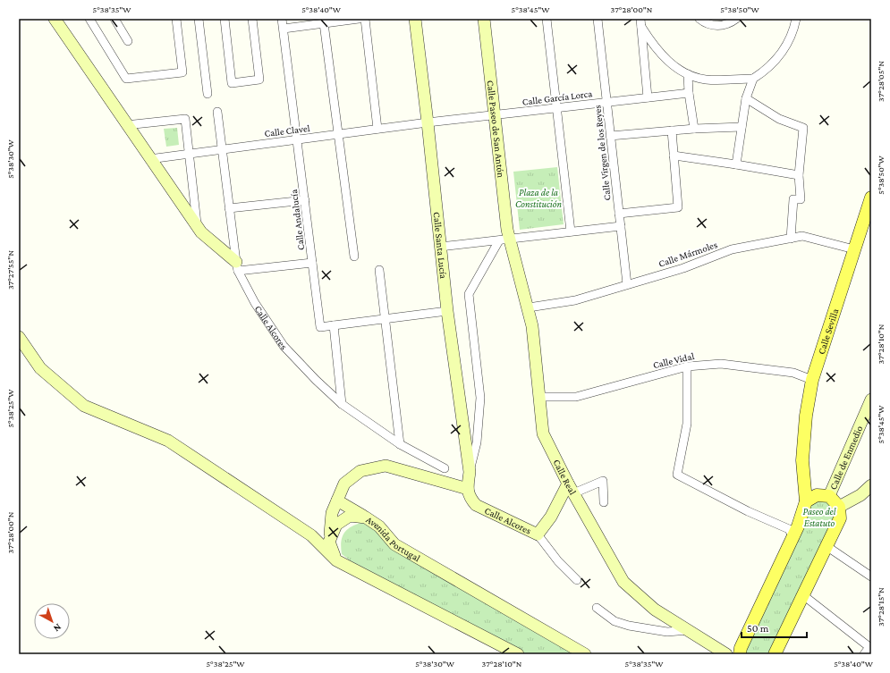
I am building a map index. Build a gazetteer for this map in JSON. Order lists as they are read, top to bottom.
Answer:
{
  "streets": {
    "main road": ["Calle Sevilla"],
    "street": [
      "Calle García Lorca",
      "Calle Paseo de San Antón",
      "Calle Clavel",
      "Calle Virgen de los Reyes",
      "Calle Andalucía",
      "Calle Santa Lucía",
      "Calle Mármoles",
      "Calle Alcores",
      "Calle Vidal",
      "Calle de Enmedio",
      "Calle Real",
      "Avenida Portugal"
    ]
  },
  "crossings": [
    ["Calle García Lorca", "Calle Paseo de San Antón"],
    ["Calle García Lorca", "Calle Clavel"],
    ["Calle García Lorca", "Calle Virgen de los Reyes"],
    ["Calle García Lorca", "Calle Santa Lucía"],
    ["Calle Paseo de San Antón", "Calle Real"],
    ["Calle Clavel", "Calle Andalucía"],
    ["Calle Clavel", "Calle Santa Lucía"],
    ["Calle Clavel", "Calle Alcores"],
    ["Calle Virgen de los Reyes", "Calle Mármoles"],
    ["Calle Mármoles", "Calle Sevilla"],
    ["Calle Mármoles", "Calle Real"],
    ["Calle Sevilla", "Calle Vidal"],
    ["Calle Sevilla", "Calle de Enmedio"],
    ["Calle Vidal", "Calle Real"]
  ],
  "parks": ["Plaza de la Constitución", "Paseo del Estatuto"],
  "scale_bar": "50 m",
  "north": "bottom right",
  "coordinates": [
    "5°38'35\"W",
    "5°38'40\"W",
    "5°38'45\"W",
    "37°28'00\"N",
    "5°38'50\"W",
    "37°28'05\"N",
    "5°38'30\"W",
    "37°27'55\"N",
    "37°28'10\"N",
    "5°38'25\"W",
    "37°28'15\"N"
  ]
}
